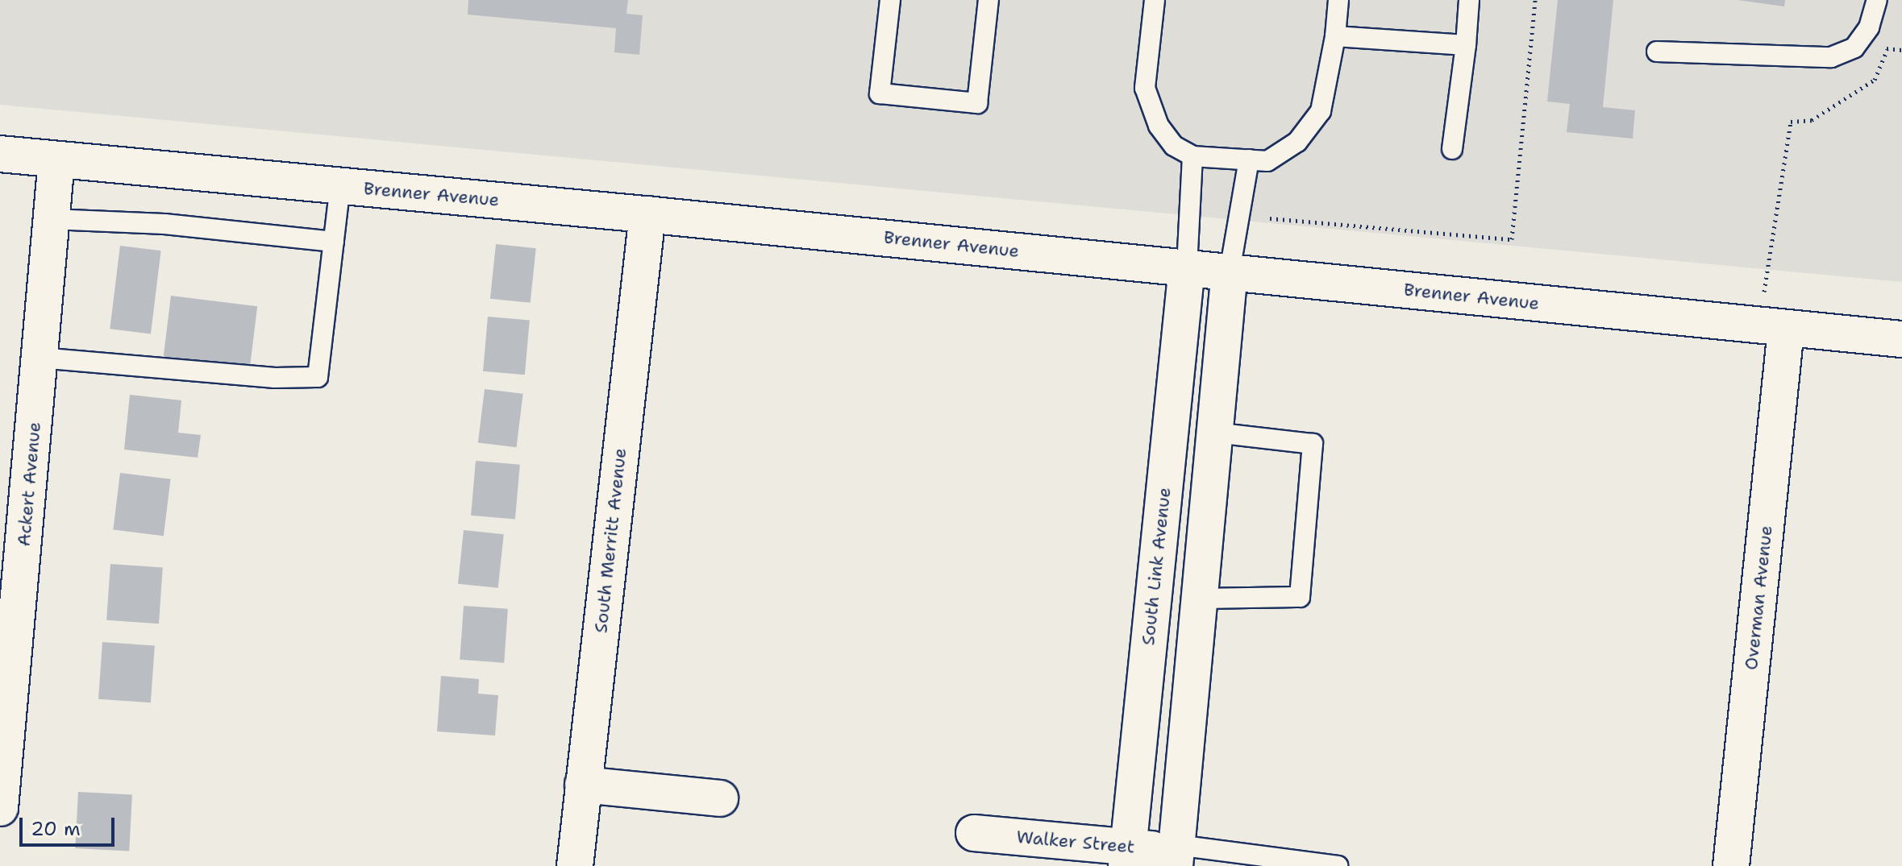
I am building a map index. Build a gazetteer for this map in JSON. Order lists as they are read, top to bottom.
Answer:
{
  "streets": {
    "street": [
      "Brenner Avenue",
      "Ackert Avenue",
      "South Merritt Avenue",
      "South Link Avenue",
      "Overman Avenue",
      "Walker Street"
    ]
  },
  "crossings": [
    ["Brenner Avenue", "Ackert Avenue"],
    ["Brenner Avenue", "South Merritt Avenue"],
    ["Brenner Avenue", "South Link Avenue"],
    ["Brenner Avenue", "Overman Avenue"],
    ["South Link Avenue", "Walker Street"]
  ],
  "scale_bar": "20 m"
}
